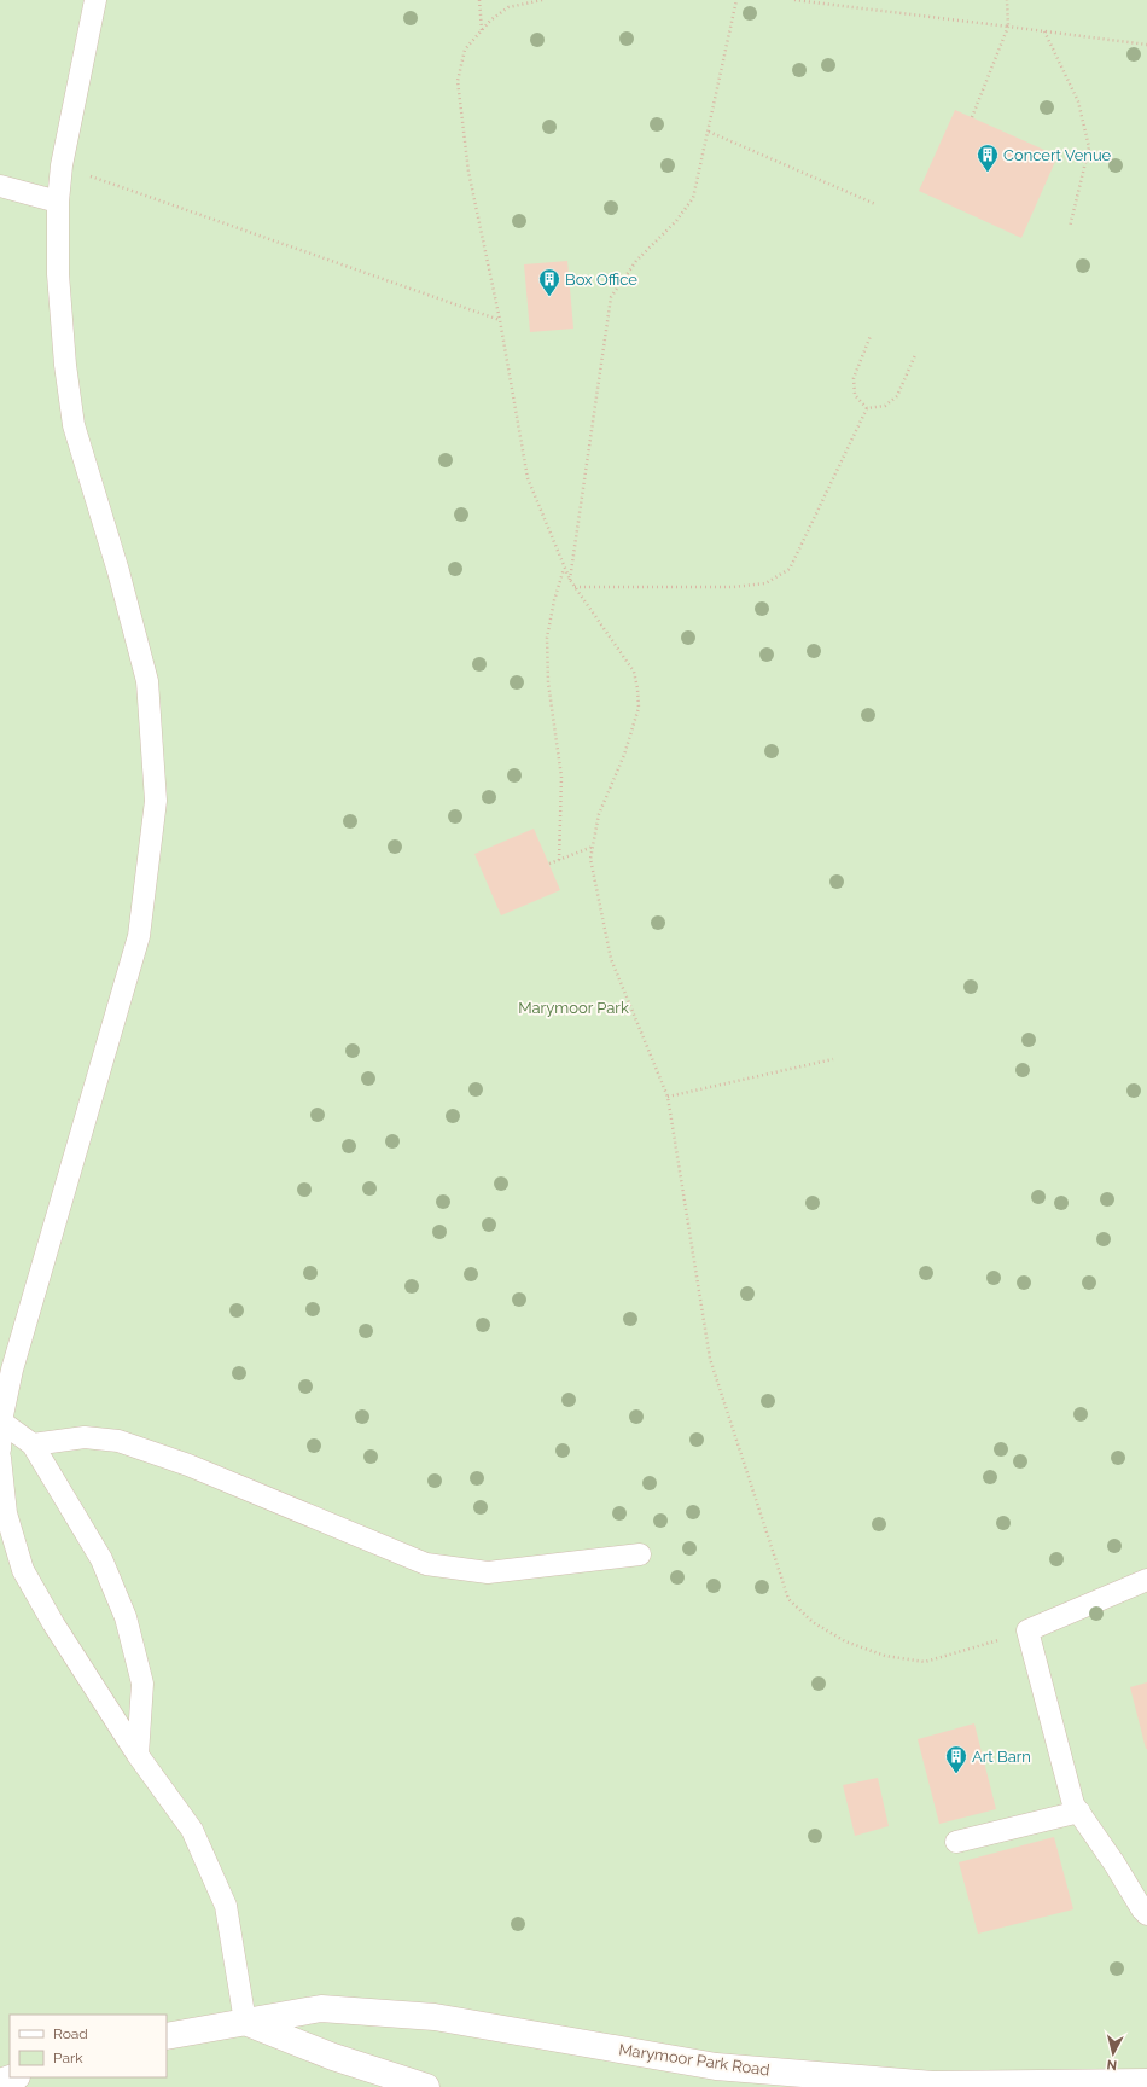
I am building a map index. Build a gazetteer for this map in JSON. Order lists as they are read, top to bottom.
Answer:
{
  "streets": {
    "street": ["Marymoor Park Road"]
  },
  "parks": ["Marymoor Park"],
  "places": {
    "building": ["Concert Venue", "Box Office", "Art Barn"]
  },
  "legend": ["Road", "Park"],
  "north": "bottom"
}
